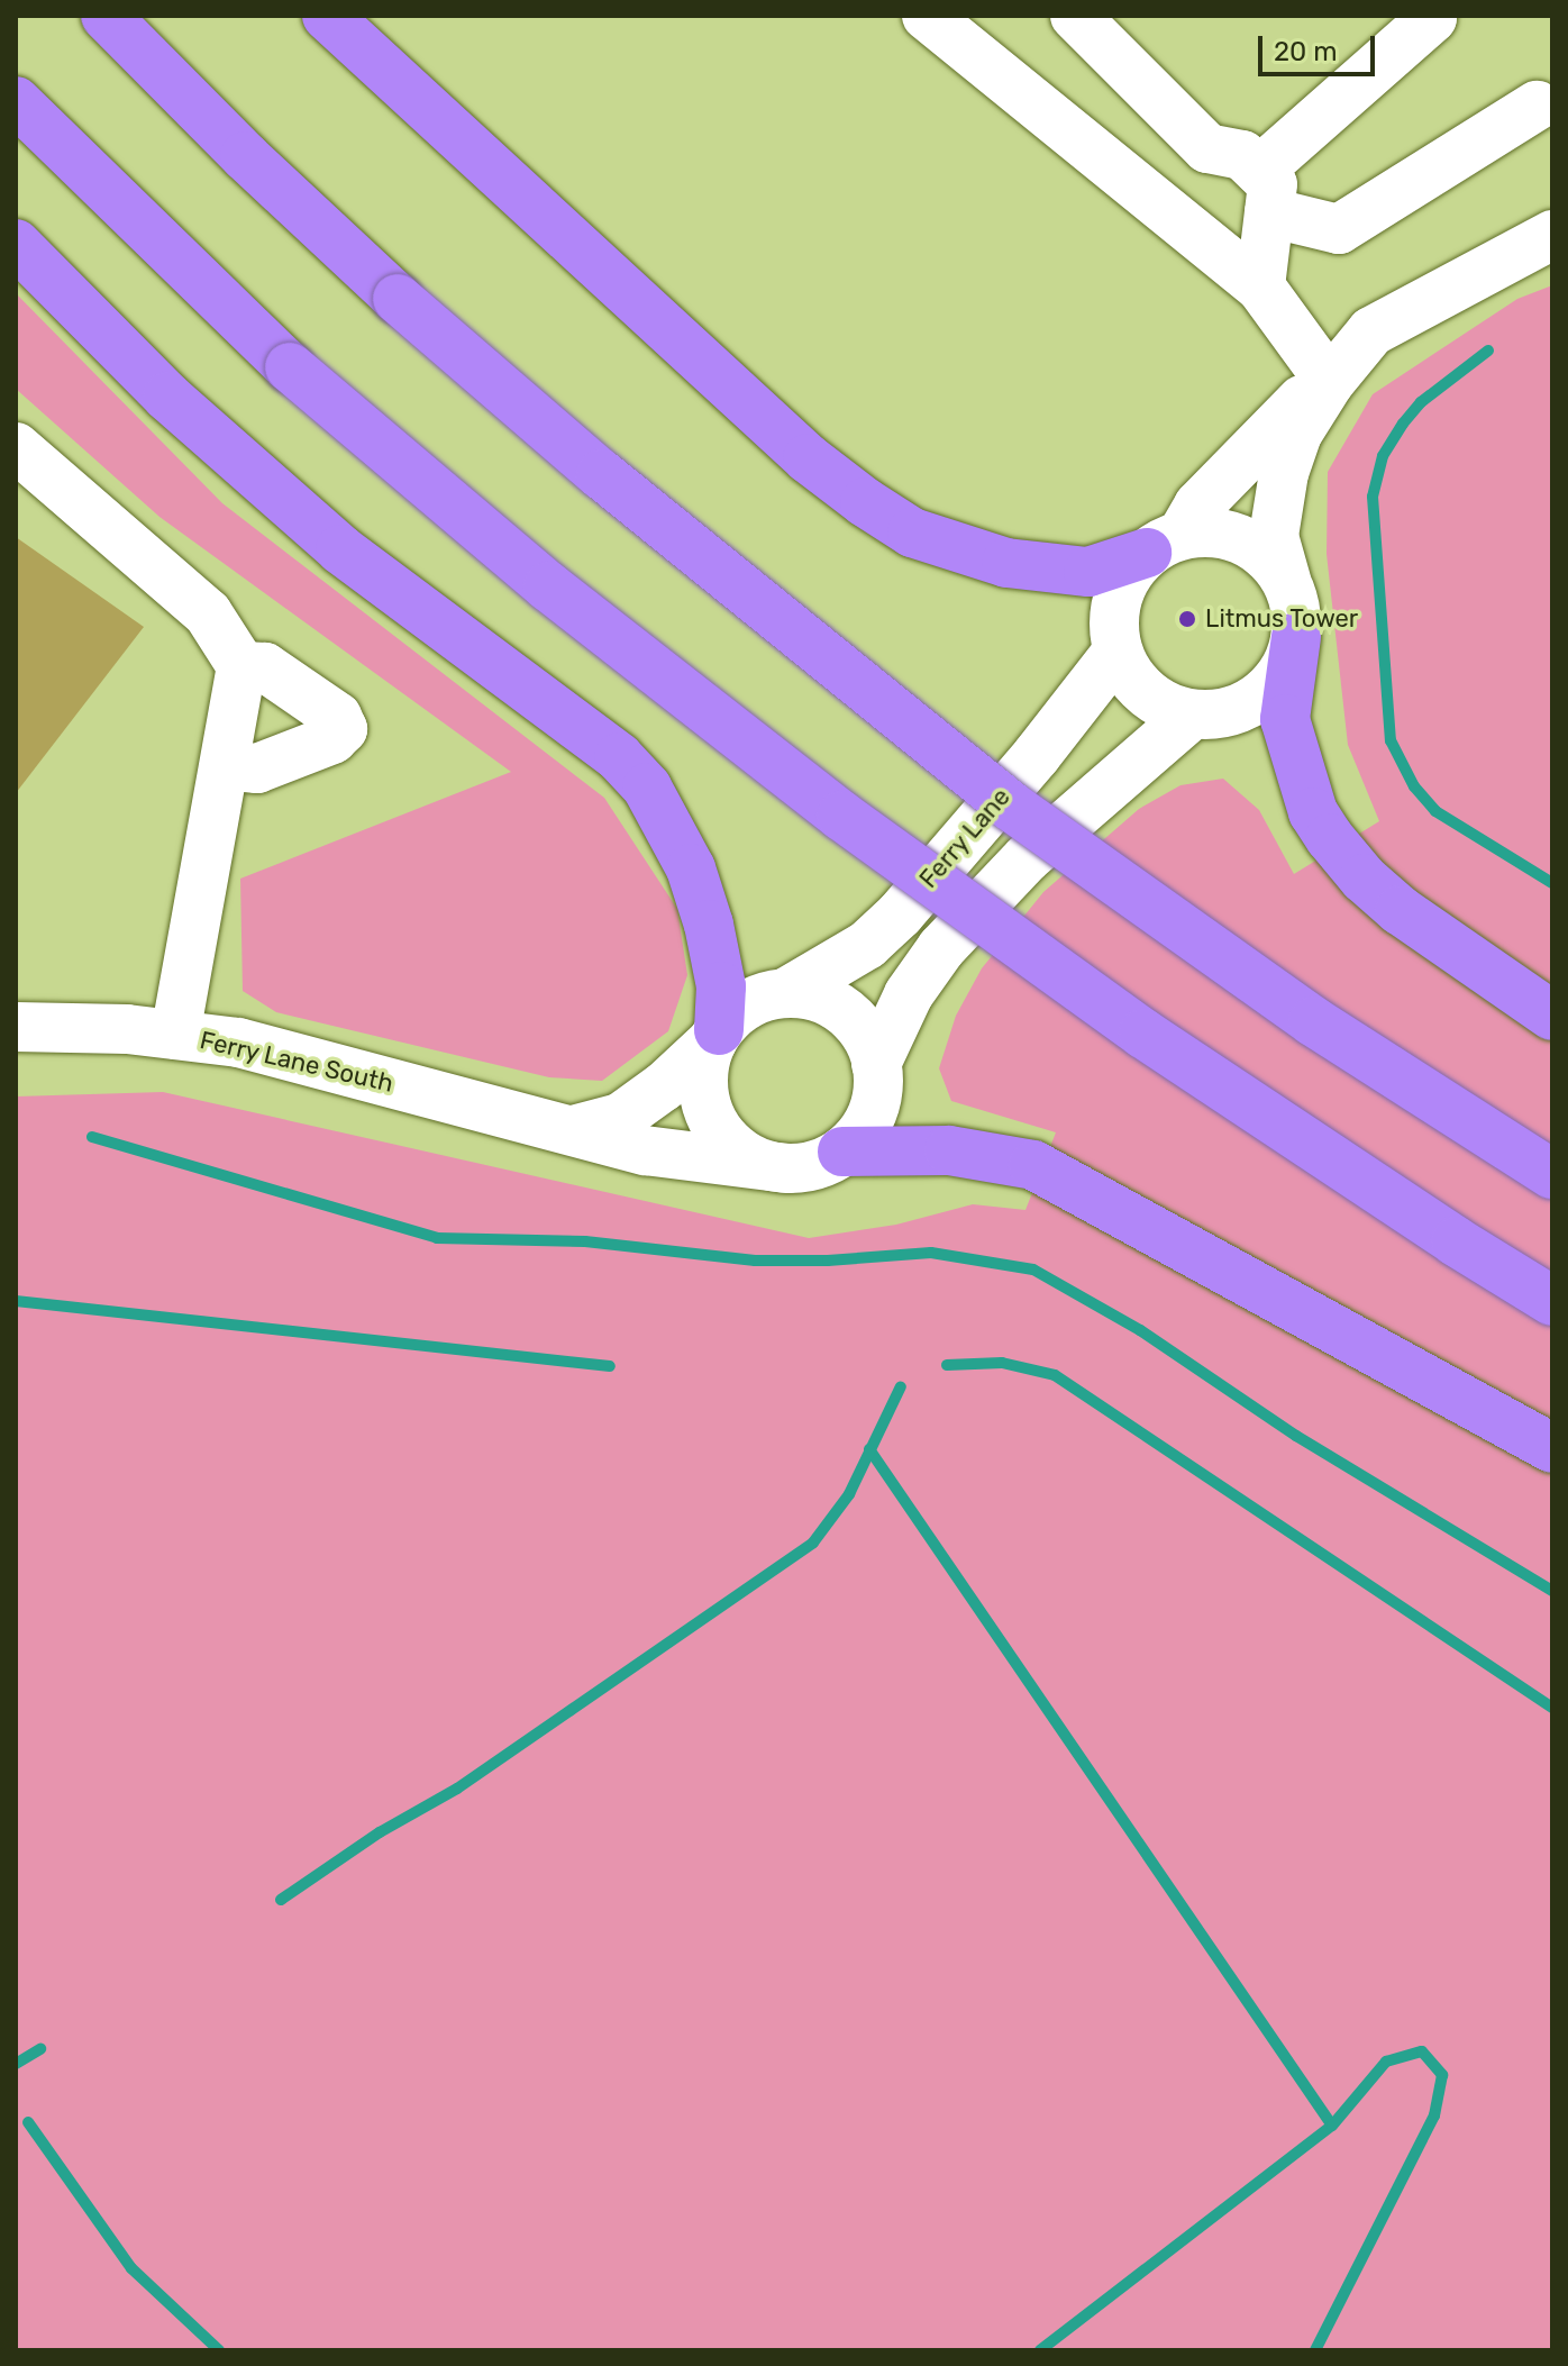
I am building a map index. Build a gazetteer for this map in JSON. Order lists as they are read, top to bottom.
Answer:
{
  "streets": {
    "street": ["Ferry Lane", "Ferry Lane South"]
  },
  "crossings": [
    ["Ferry Lane", "Ferry Lane South"]
  ],
  "places": ["Litmus Tower"],
  "scale_bar": "20 m"
}
